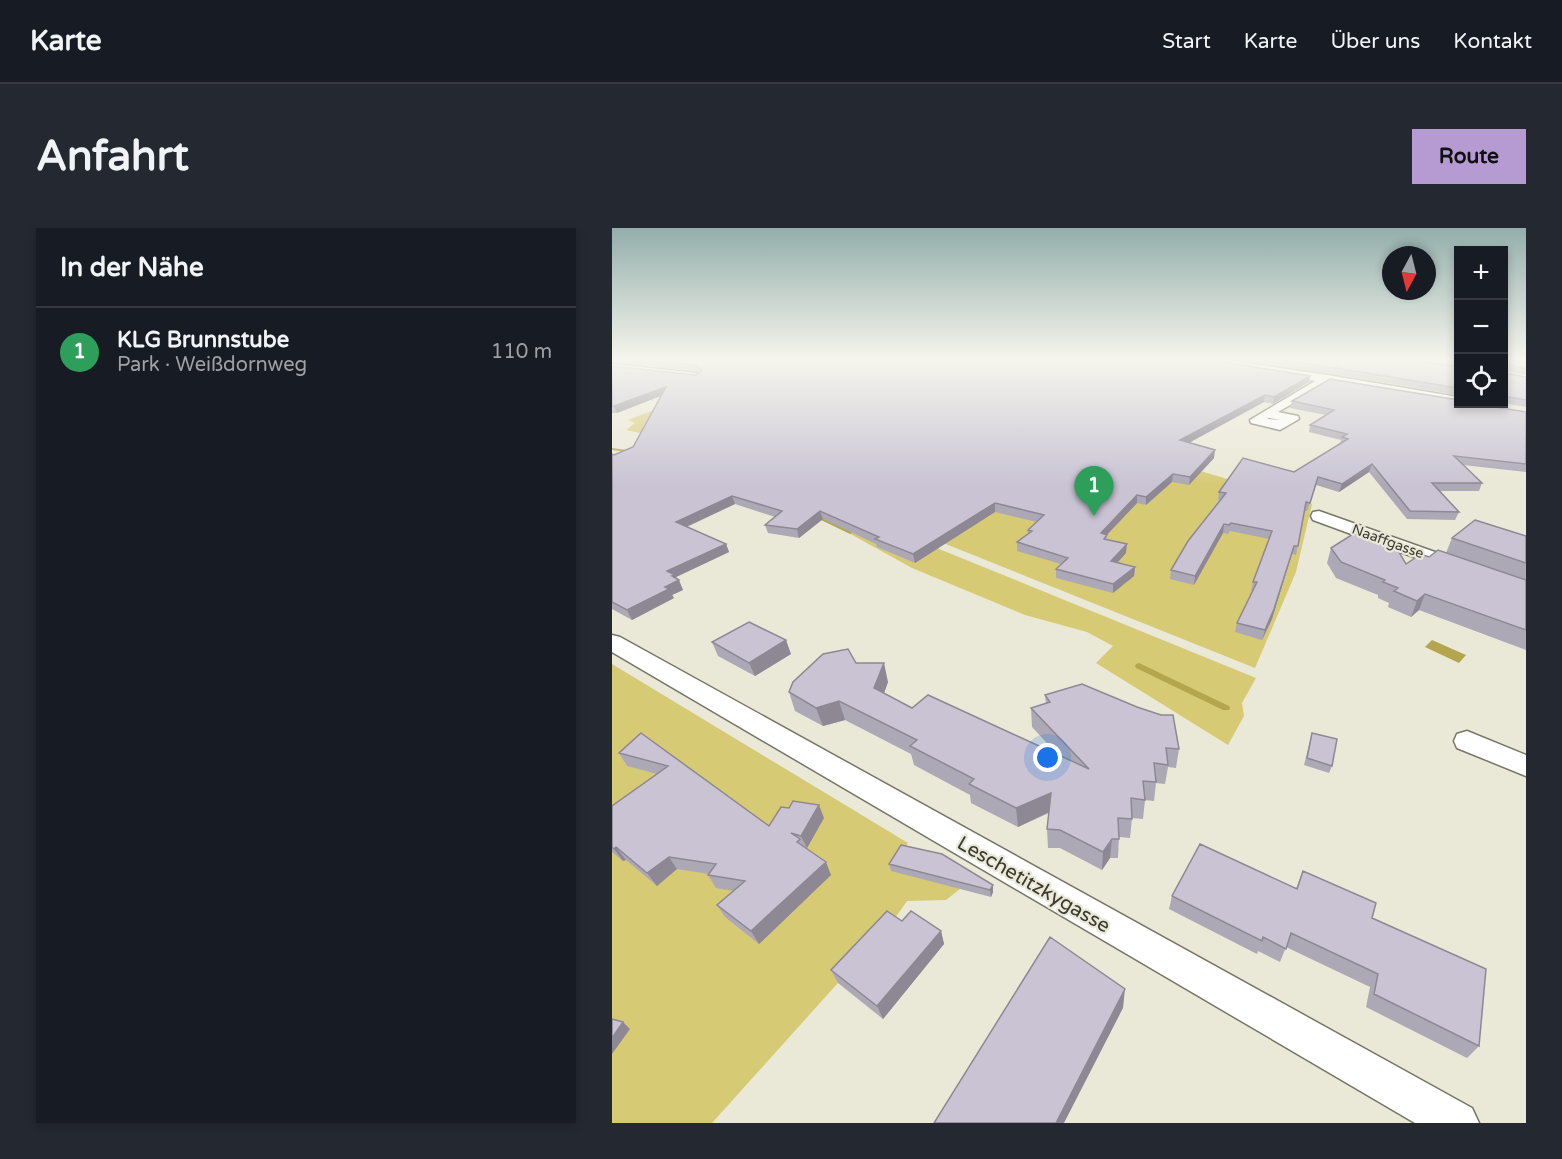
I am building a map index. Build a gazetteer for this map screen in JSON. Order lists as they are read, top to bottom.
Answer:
{
  "streets": {
    "street": ["Naaffgasse", "Leschetitzkygasse"]
  },
  "north": "bottom",
  "page": {
    "header": "Karte",
    "nav": [
      "Start",
      "Karte",
      "Über uns",
      "Kontakt"
    ],
    "buttons": "Route",
    "title": "Anfahrt",
    "heading": "In der Nähe",
    "map_buttons": ["+", "−"],
    "list": [
      {
        "mark": "1",
        "name": "KLG Brunnstube",
        "note": "Park · Weißdornweg",
        "value": "110 m"
      }
    ],
    "pins": "1"
  }
}
